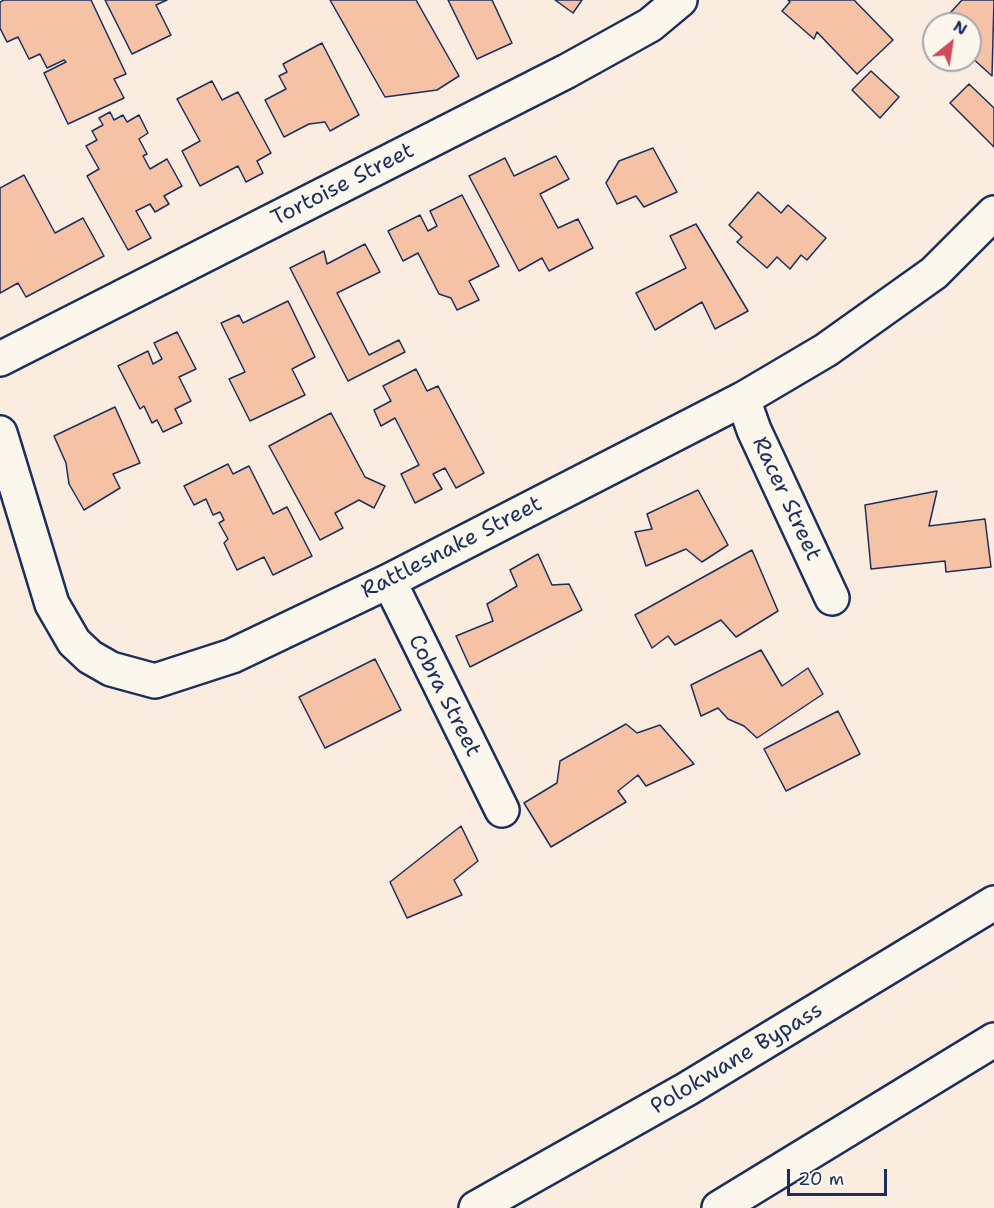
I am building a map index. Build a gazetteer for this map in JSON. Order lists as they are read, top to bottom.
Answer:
{
  "streets": {
    "main road": [
      "Tortoise Street",
      "Racer Street",
      "Rattlesnake Street",
      "Cobra Street",
      "Polokwane Bypass"
    ]
  },
  "crossings": [
    ["Racer Street", "Rattlesnake Street"],
    ["Rattlesnake Street", "Cobra Street"]
  ],
  "scale_bar": "20 m",
  "north": "top right"
}
